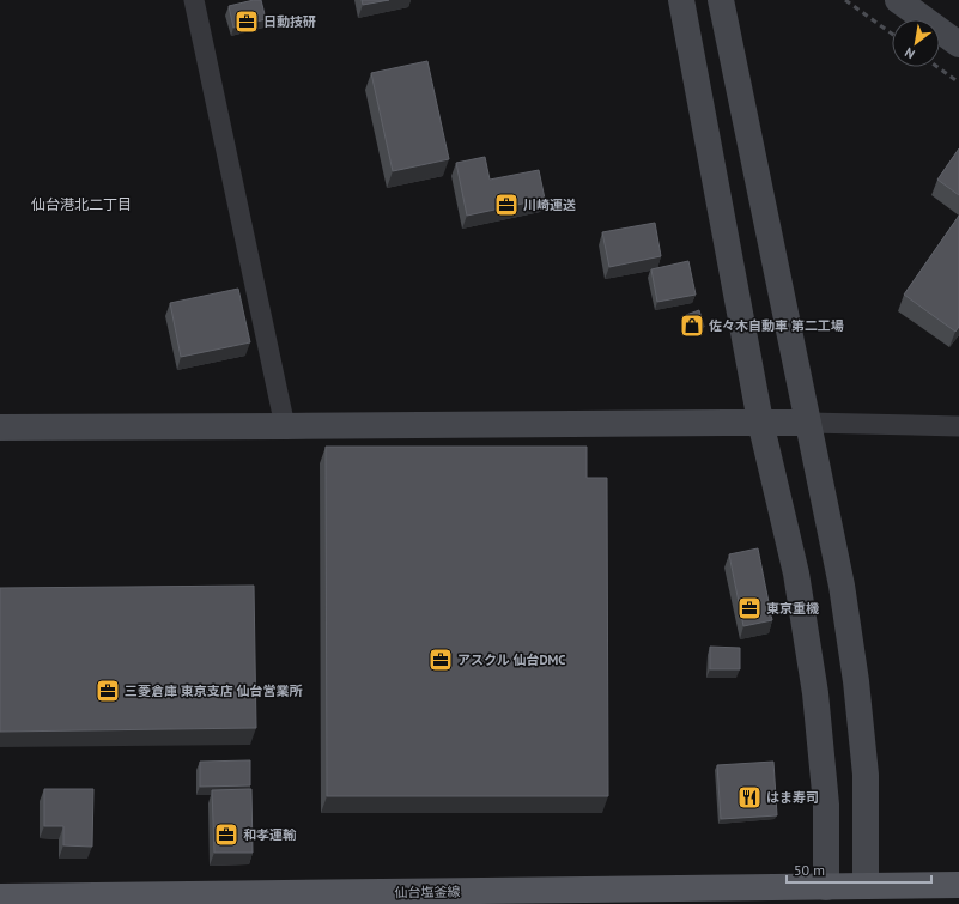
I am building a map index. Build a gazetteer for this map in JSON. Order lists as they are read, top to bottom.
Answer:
{
  "streets": {
    "main road": ["仙台塩釜線"]
  },
  "districts": ["仙台港北二丁目"],
  "places": {
    "office": [
      "日動技研",
      "川崎運送",
      "東京重機",
      "アスクル 仙台DMC",
      "三菱倉庫 東京支店 仙台営業所",
      "和孝運輸"
    ],
    "shop": ["佐々木自動車 第二工場"],
    "restaurant": ["はま寿司"]
  },
  "scale_bar": "50 m",
  "north": "bottom left"
}
